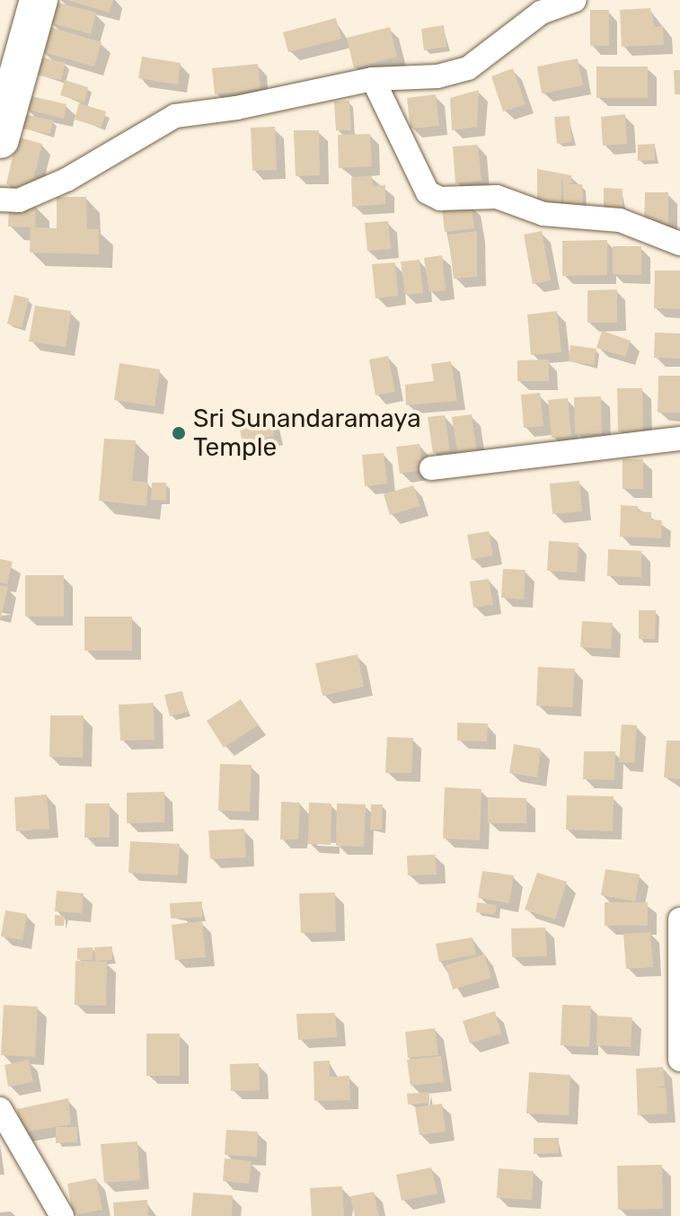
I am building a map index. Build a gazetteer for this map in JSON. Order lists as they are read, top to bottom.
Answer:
{
  "places": ["Sri Sunandaramaya Temple"]
}
